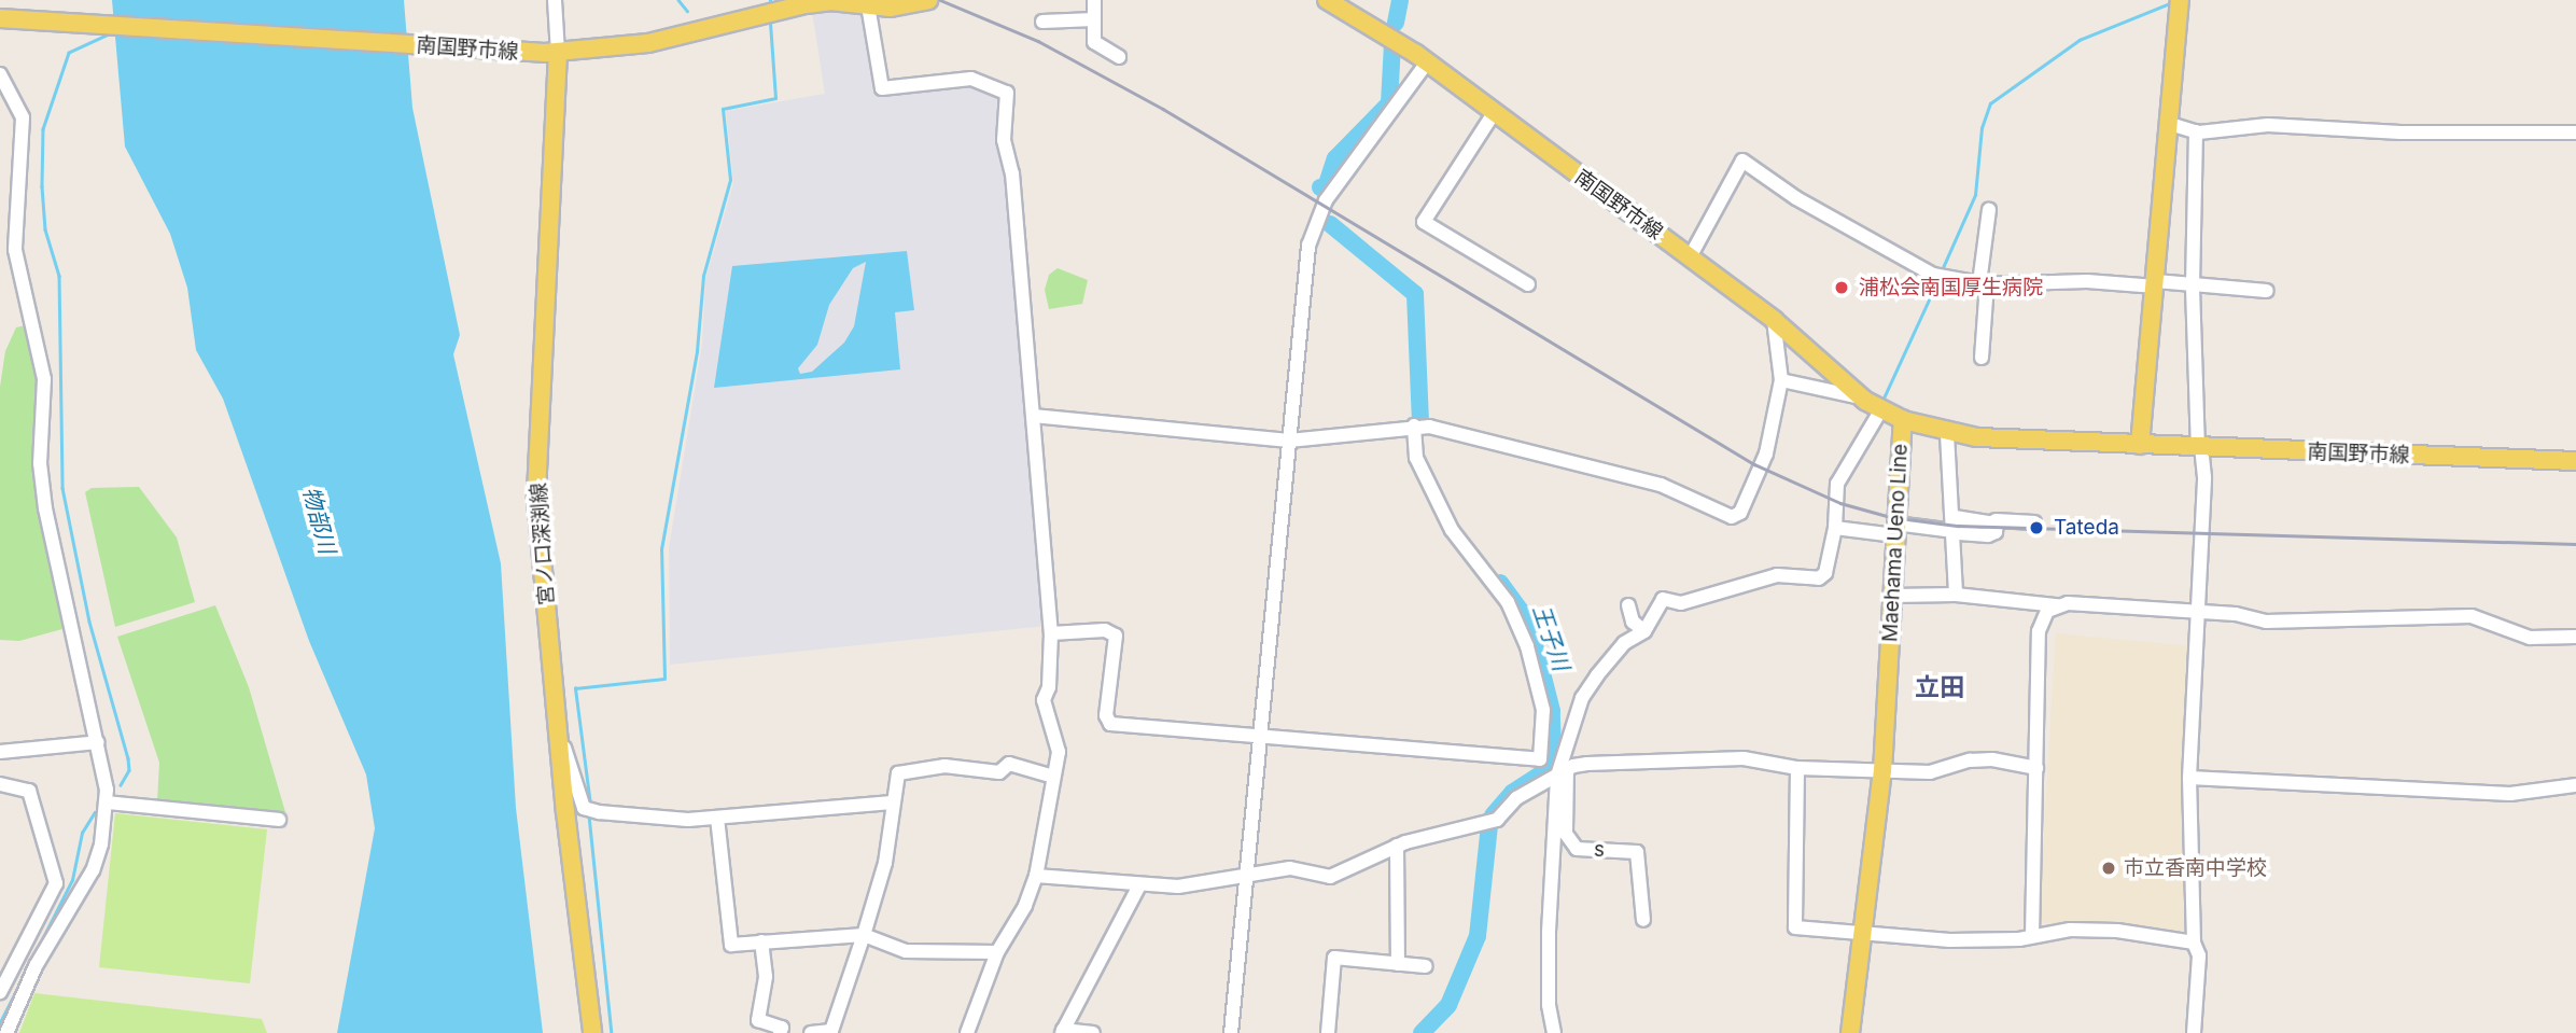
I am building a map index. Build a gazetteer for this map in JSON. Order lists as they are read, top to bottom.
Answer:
{
  "streets": {
    "main road": ["南国野市線", "Maehama Ueno Line", "宮ノ口深渕線"],
    "street": ["s"]
  },
  "crossings": [
    ["南国野市線", "Maehama Ueno Line"],
    ["南国野市線", "宮ノ口深渕線"]
  ],
  "districts": ["立田"],
  "water": ["物部川", "王子川"],
  "places": ["浦松会南国厚生病院", "Tateda", "市立香南中学校"]
}
